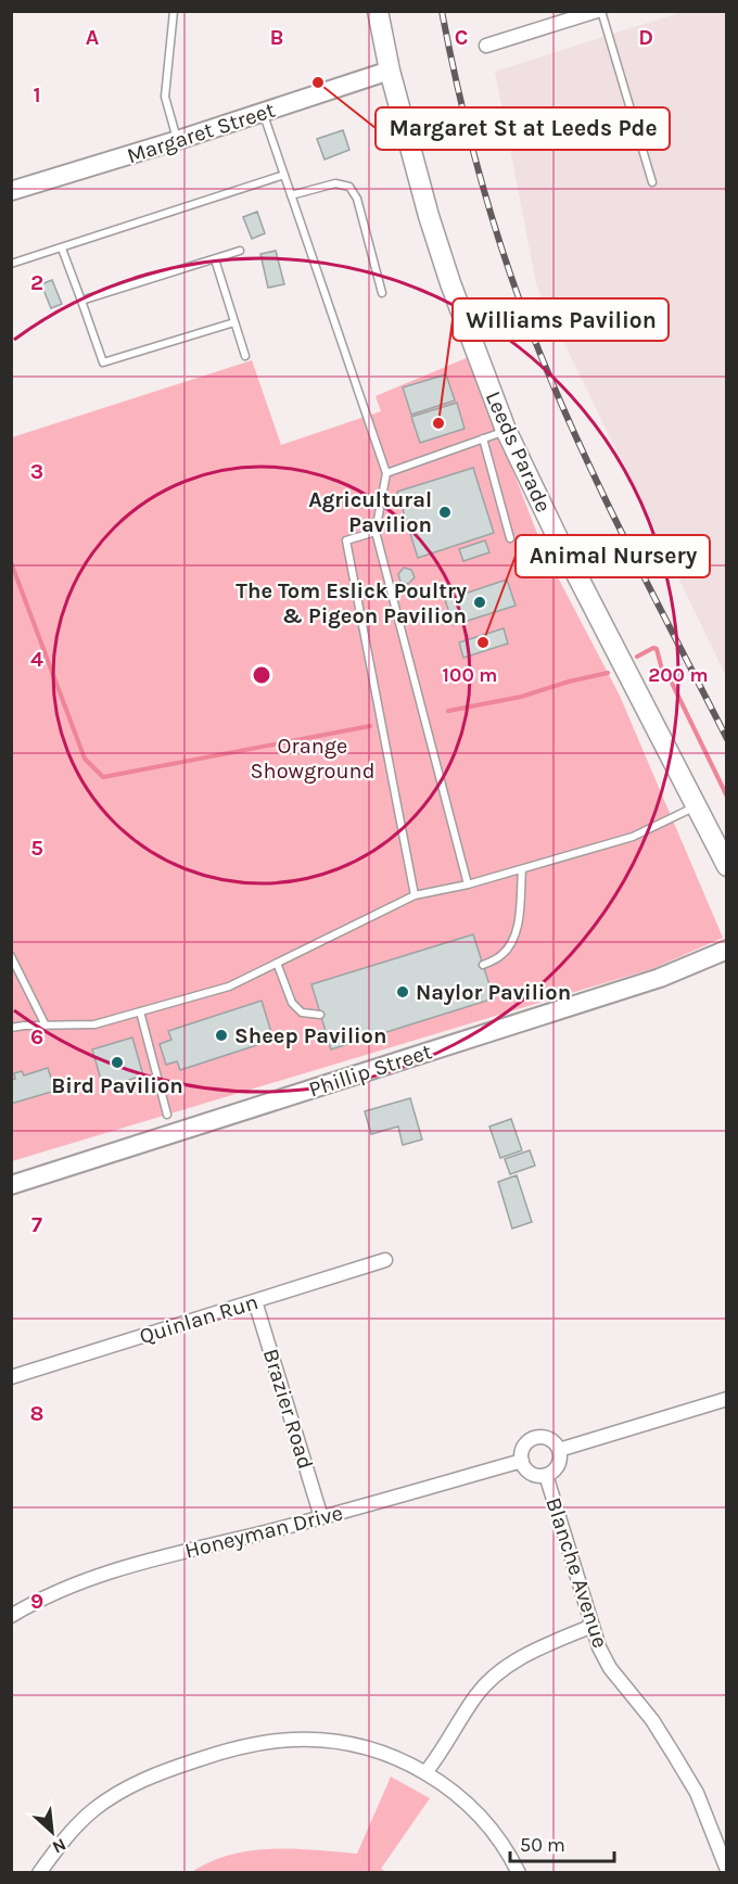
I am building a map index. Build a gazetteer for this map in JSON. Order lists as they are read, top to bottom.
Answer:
{
  "streets": {
    "main road": ["Leeds Parade"],
    "street": [
      "Margaret Street",
      "Phillip Street",
      "Quinlan Run",
      "Brazier Road",
      "Honeyman Drive",
      "Blanche Avenue"
    ]
  },
  "crossings": [
    ["Margaret Street", "Leeds Parade"],
    ["Quinlan Run", "Brazier Road"],
    ["Brazier Road", "Honeyman Drive"],
    ["Honeyman Drive", "Blanche Avenue"]
  ],
  "parks": ["Orange Showground"],
  "places": [
    "Margaret St at Leeds Pde",
    "Williams Pavilion",
    "Agricultural Pavilion",
    "The Tom Eslick Poultry & Pigeon Pavilion",
    "Animal Nursery",
    "Naylor Pavilion",
    "Sheep Pavilion",
    "Bird Pavilion"
  ],
  "scale_bar": "50 m",
  "north": "bottom right",
  "grid": {
    "columns": [
      "A",
      "B",
      "C",
      "D"
    ],
    "rows": [
      "1",
      "2",
      "3",
      "4",
      "5",
      "6",
      "7",
      "8",
      "9"
    ]
  },
  "rings": ["100 m", "200 m"]
}
